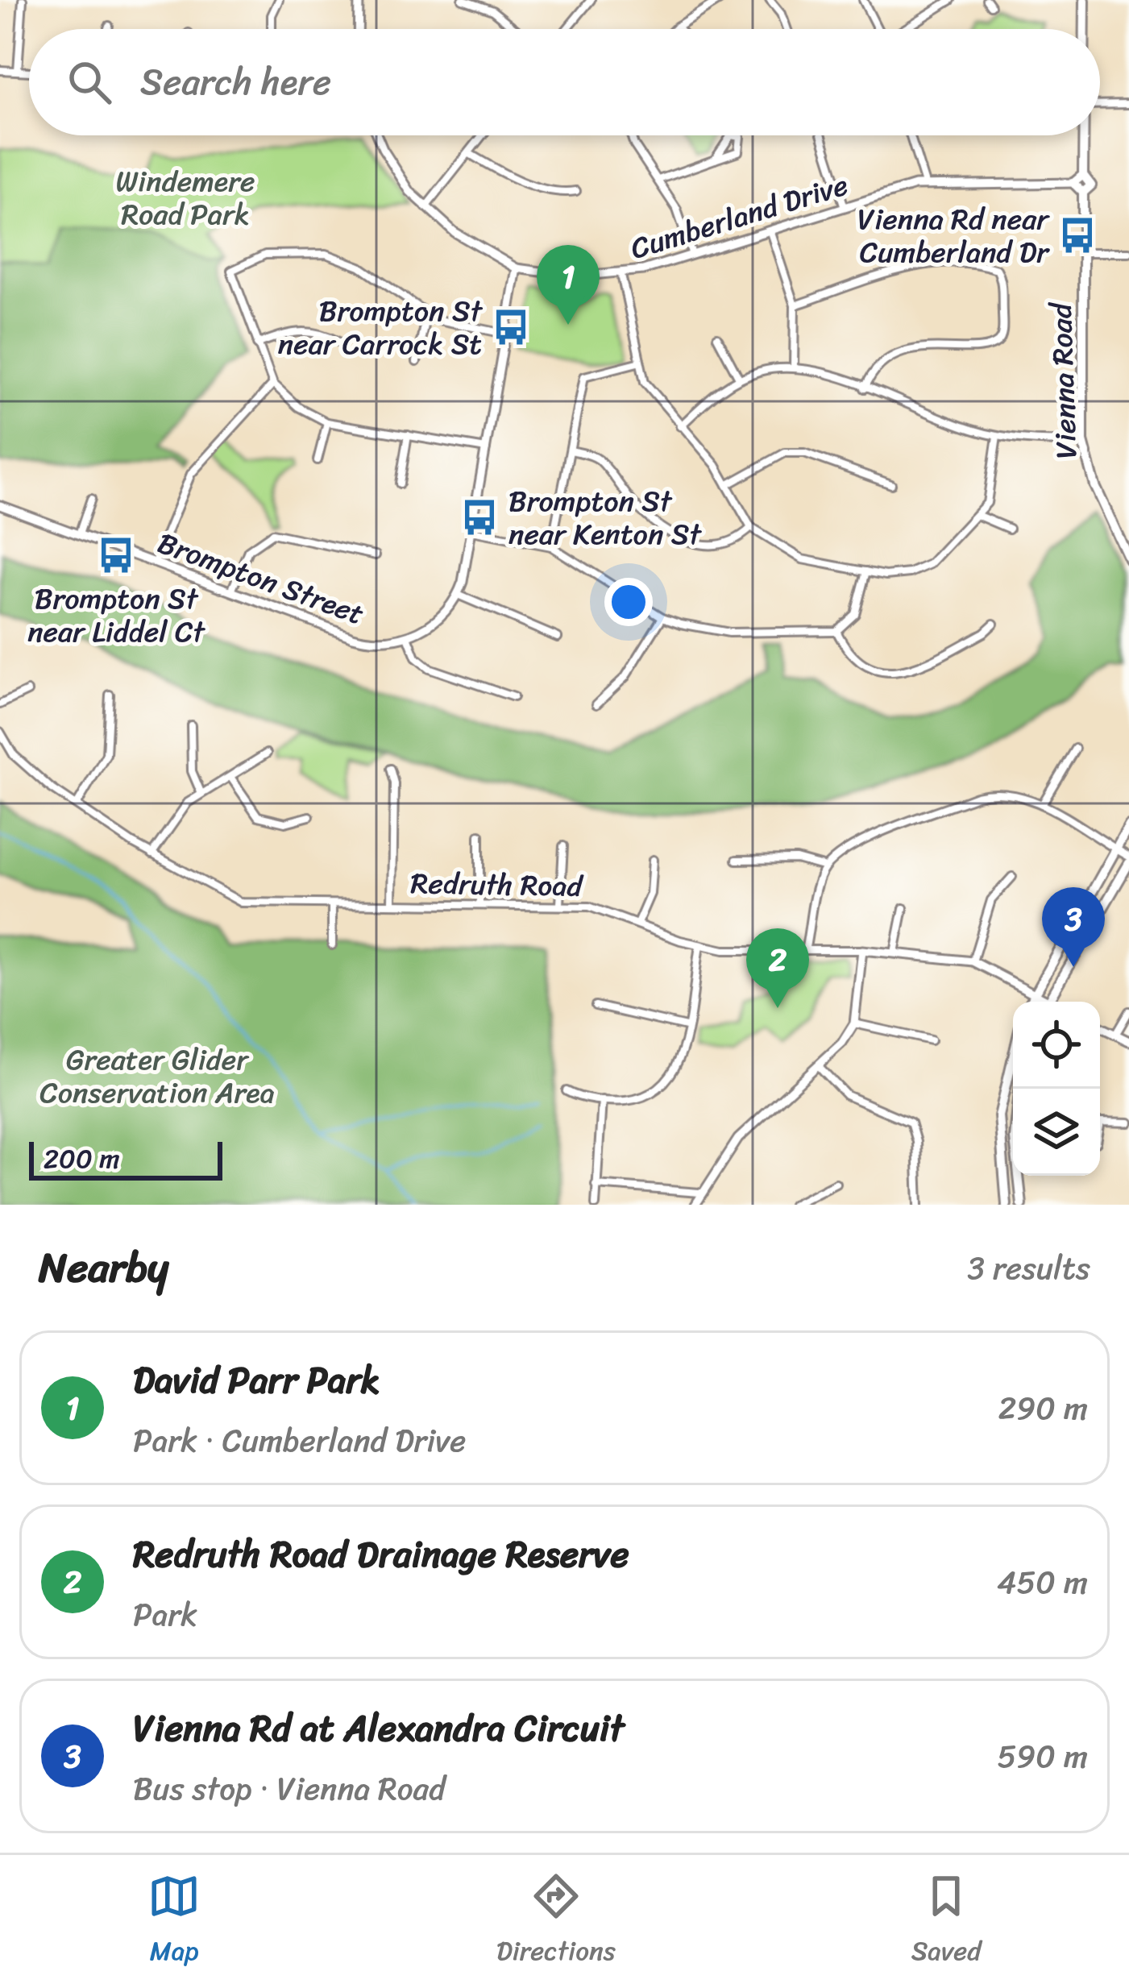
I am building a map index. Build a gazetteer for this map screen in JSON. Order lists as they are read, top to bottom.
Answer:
{
  "streets": {
    "main road": ["Vienna Road"],
    "street": ["Cumberland Drive", "Brompton Street", "Redruth Road"]
  },
  "parks": ["Windemere Road Park", "Greater Glider Conservation Area"],
  "places": {
    "bus stop": [
      "Vienna Rd near Cumberland Dr",
      "Brompton St near Carrock St",
      "Brompton St near Kenton St",
      "Brompton St near Liddel Ct"
    ]
  },
  "scale_bar": "200 m",
  "page": {
    "search": "Search here",
    "pins": ["1", "3", "2"],
    "scale": "200 m",
    "heading": ["Nearby", "3 results"],
    "list": [
      {
        "mark": "1",
        "name": "David Parr Park",
        "note": "Park · Cumberland Drive",
        "value": "290 m"
      },
      {
        "mark": "2",
        "name": "Redruth Road Drainage Reserve",
        "note": "Park",
        "value": "450 m"
      },
      {
        "mark": "3",
        "name": "Vienna Rd at Alexandra Circuit",
        "note": "Bus stop · Vienna Road",
        "value": "590 m"
      }
    ],
    "nav": ["Map", "Directions", "Saved"]
  }
}
